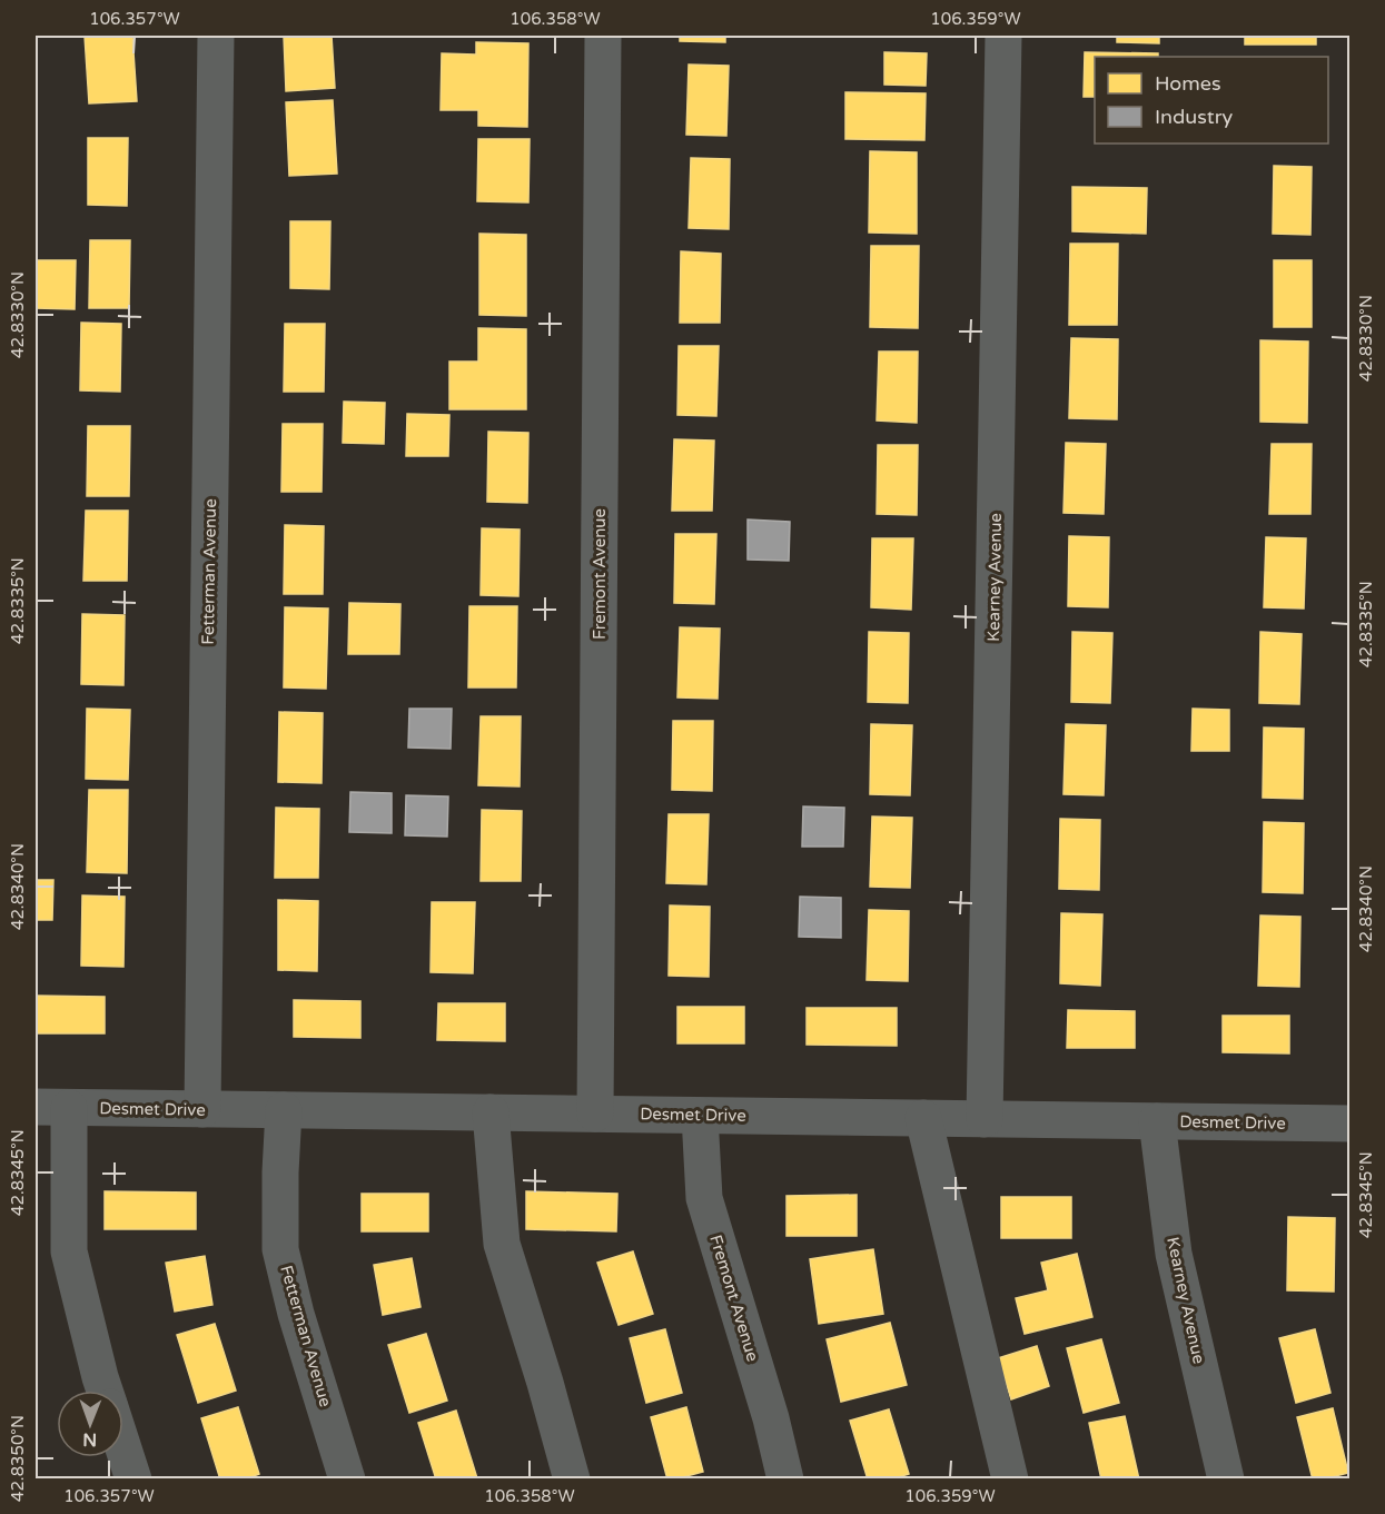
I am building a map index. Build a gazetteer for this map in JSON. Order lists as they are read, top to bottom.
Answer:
{
  "streets": {
    "street": [
      "Fetterman Avenue",
      "Fremont Avenue",
      "Kearney Avenue",
      "Desmet Drive"
    ]
  },
  "crossings": [
    ["Fetterman Avenue", "Desmet Drive"],
    ["Fremont Avenue", "Desmet Drive"],
    ["Kearney Avenue", "Desmet Drive"]
  ],
  "legend": ["Homes", "Industry"],
  "north": "bottom",
  "coordinates": [
    "106.357°W",
    "106.358°W",
    "106.359°W",
    "42.8330°N",
    "42.8335°N",
    "42.8340°N",
    "42.8345°N",
    "42.8350°N"
  ]
}
